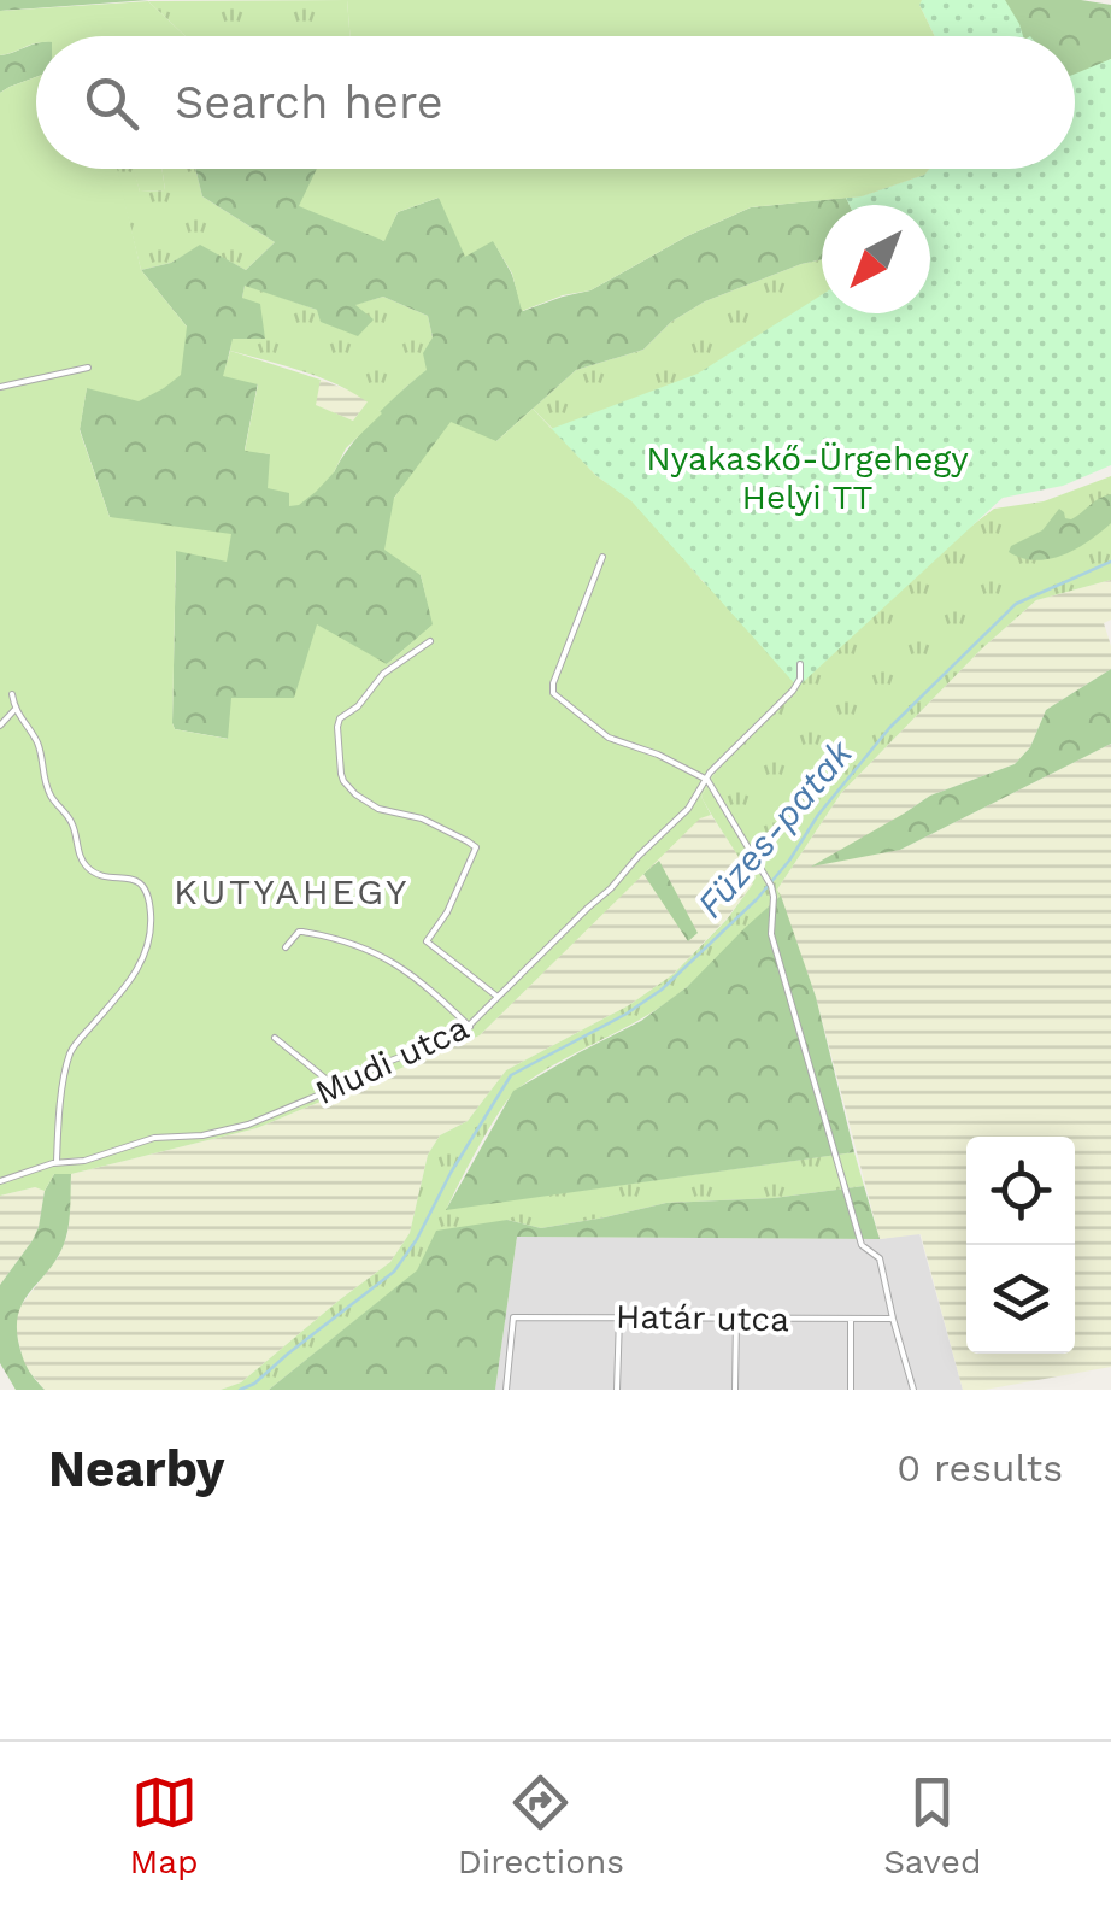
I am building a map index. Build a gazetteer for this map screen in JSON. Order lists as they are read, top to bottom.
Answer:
{
  "streets": {
    "street": ["Mudi utca", "Határ utca"]
  },
  "districts": ["KUTYAHEGY"],
  "water": ["Füzes-patak"],
  "parks": ["Nyakaskő-Ürgehegy Helyi TT"],
  "north": "bottom left",
  "page": {
    "search": "Search here",
    "heading": ["Nearby", "0 results"],
    "nav": ["Map", "Directions", "Saved"]
  }
}
